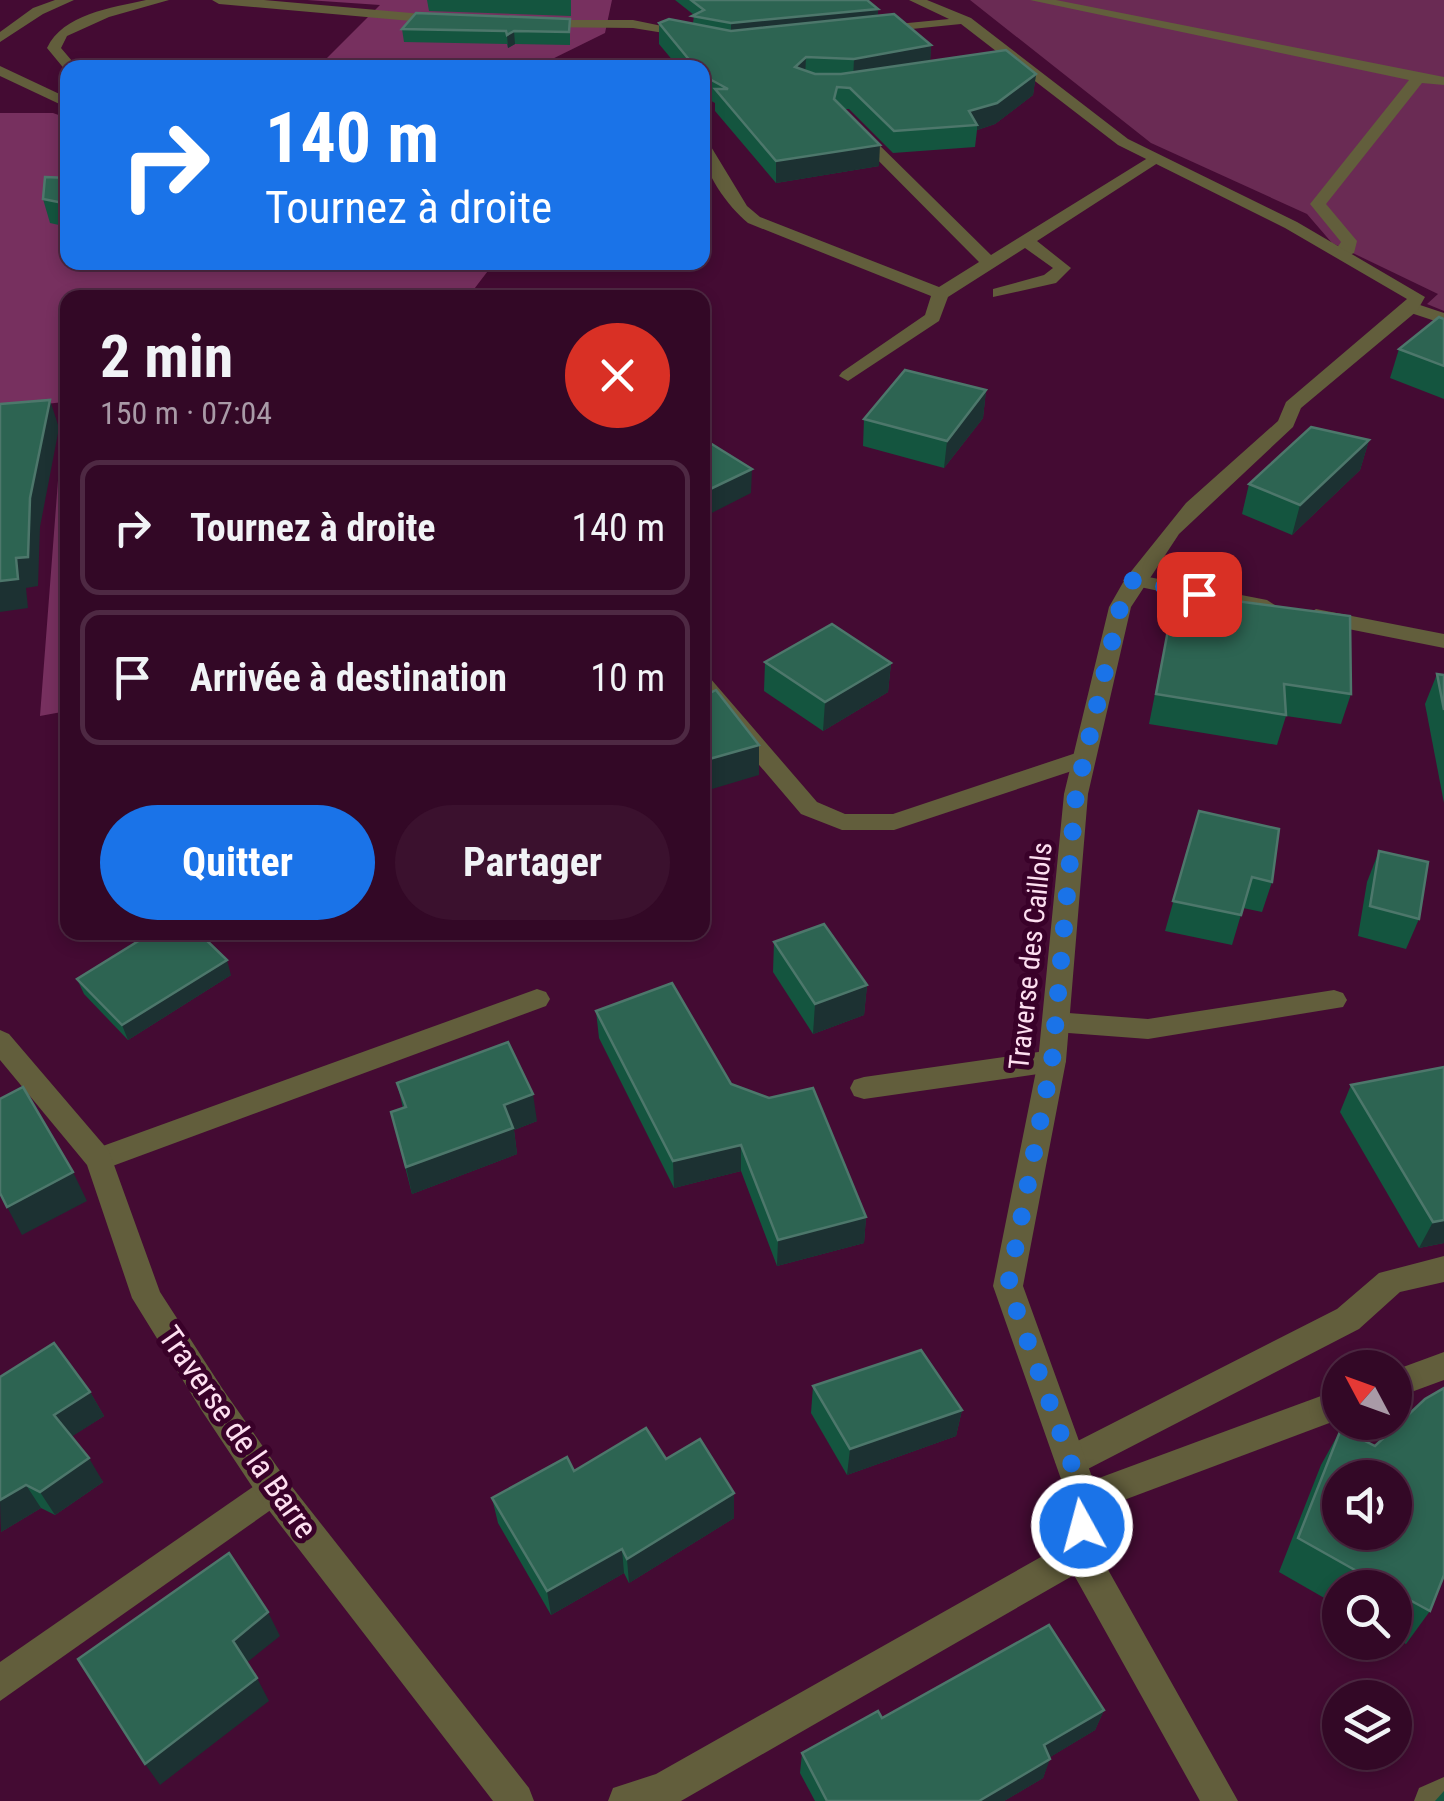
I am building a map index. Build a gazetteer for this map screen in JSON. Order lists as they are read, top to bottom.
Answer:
{
  "streets": {
    "street": ["Traverse des Caillols", "Traverse de la Barre"]
  },
  "north": "top left",
  "page": {
    "turn": ["140 m", "Tournez à droite"],
    "heading": ["2 min", "150 m · 07:04"],
    "list": [
      {
        "name": "Tournez à droite",
        "value": "140 m"
      },
      {
        "name": "Arrivée à destination",
        "value": "10 m"
      }
    ],
    "buttons": ["Quitter", "Partager"]
  }
}
